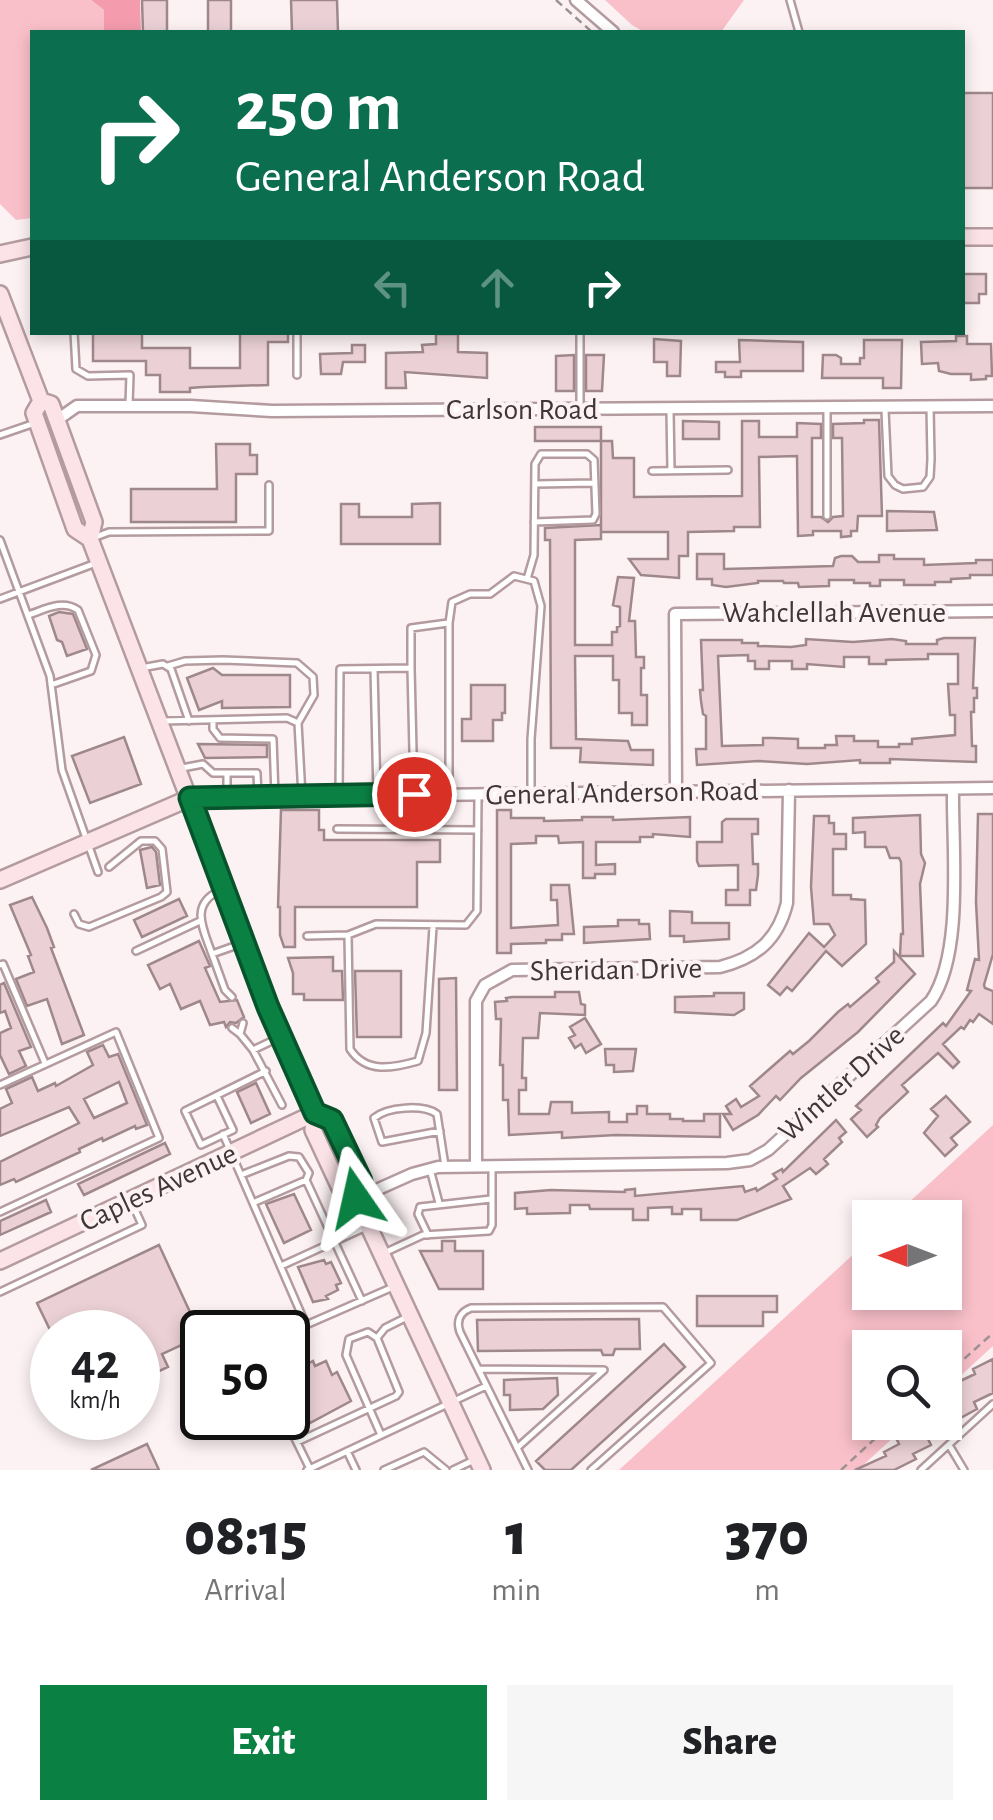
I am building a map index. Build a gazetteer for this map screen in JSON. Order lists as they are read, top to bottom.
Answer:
{
  "streets": {
    "main road": ["Caples Avenue"],
    "street": [
      "Carlson Road",
      "Wahclellah Avenue",
      "General Anderson Road",
      "Sheridan Drive",
      "Wintler Drive"
    ]
  },
  "crossings": [
    ["Wahclellah Avenue", "General Anderson Road"],
    ["General Anderson Road", "Sheridan Drive"],
    ["General Anderson Road", "Wintler Drive"],
    ["Sheridan Drive", "Wintler Drive"]
  ],
  "north": "left",
  "page": {
    "turn": ["250 m", "General Anderson Road"],
    "speed": "42 km/h",
    "limit": "50",
    "eta": [
      "08:15",
      "Arrival",
      "1",
      "min",
      "370",
      "m"
    ],
    "buttons": ["Exit", "Share"]
  }
}
